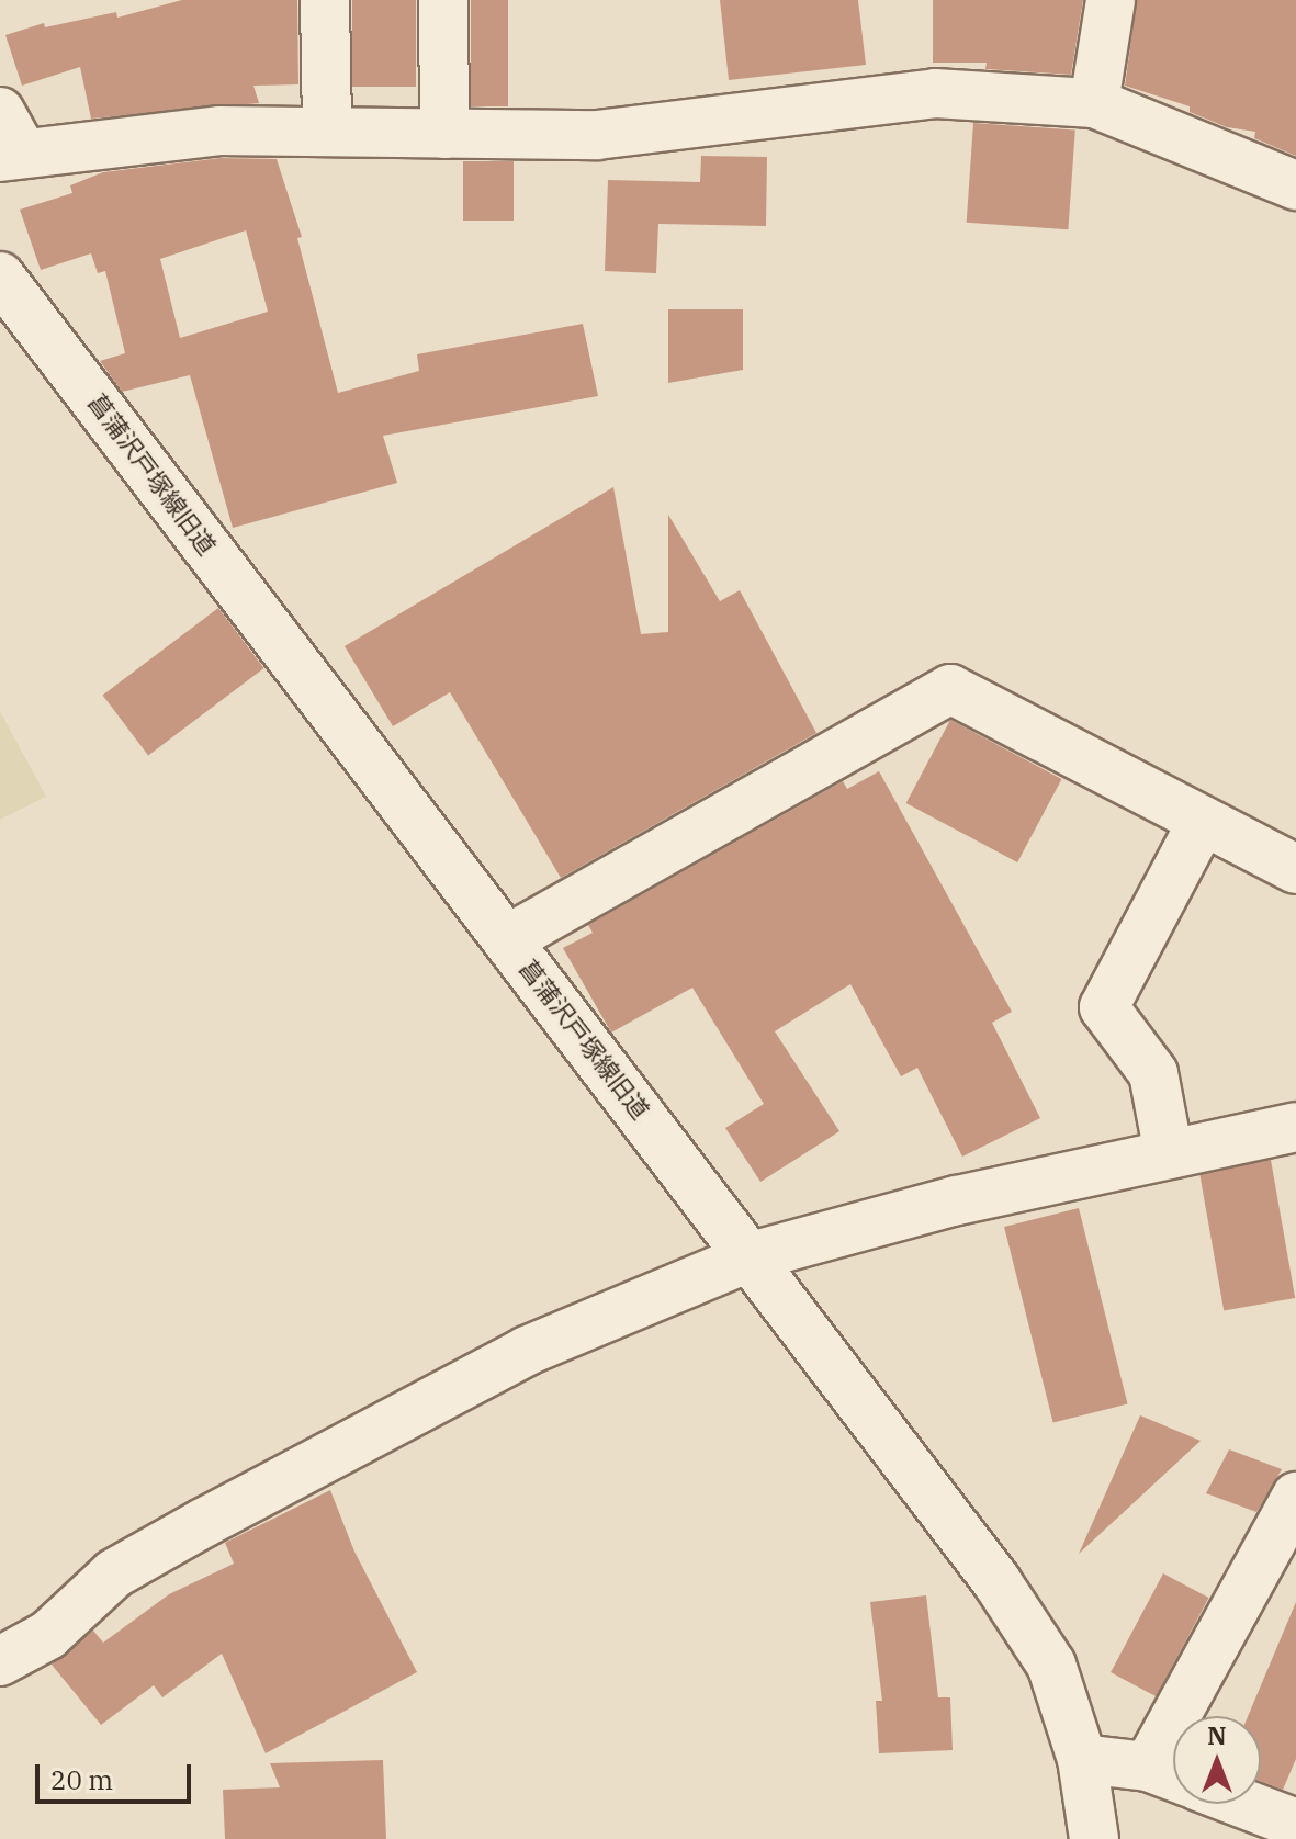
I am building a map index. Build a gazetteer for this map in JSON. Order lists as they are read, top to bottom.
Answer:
{
  "streets": {
    "street": ["菖蒲沢戸塚線旧道"]
  },
  "scale_bar": "20 m",
  "north": "top"
}
